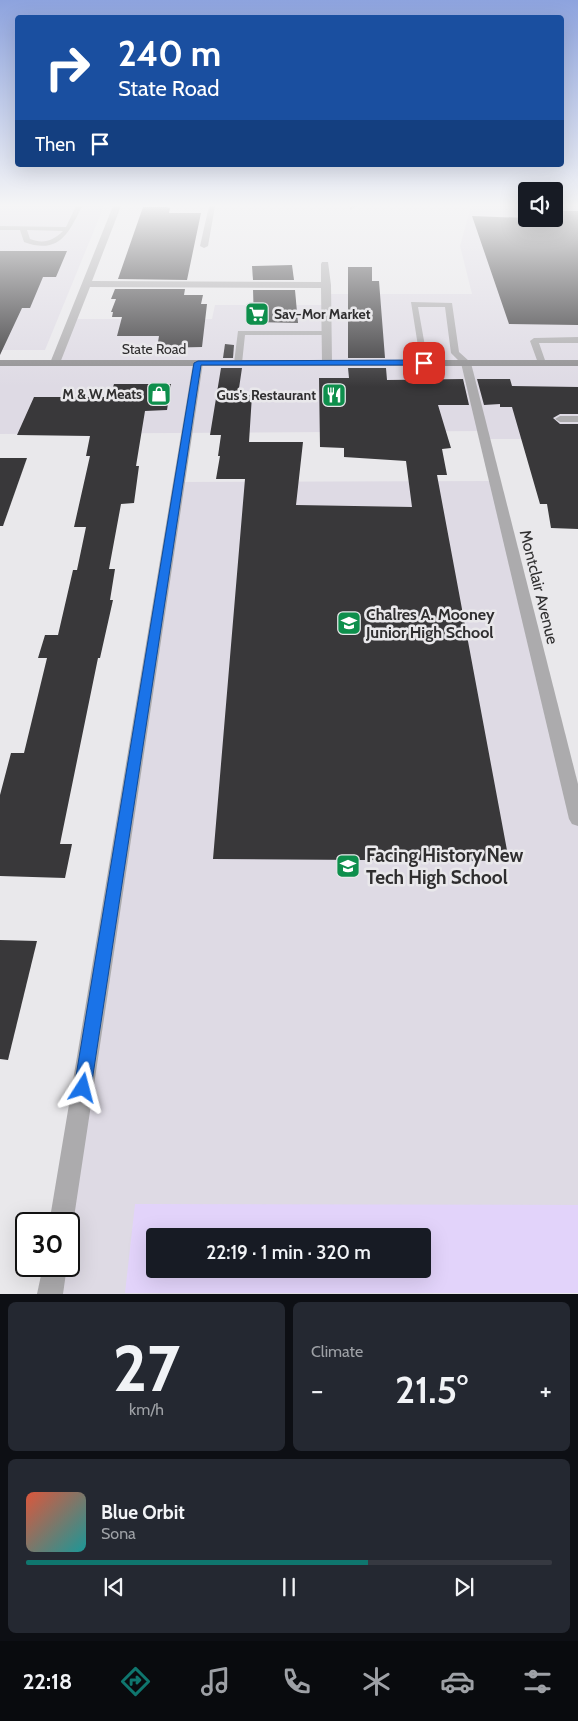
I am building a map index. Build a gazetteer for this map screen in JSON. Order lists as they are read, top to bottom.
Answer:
{
  "streets": {
    "main road": ["State Road"],
    "street": ["Montclair Avenue"]
  },
  "crossings": [
    ["State Road", "Montclair Avenue"]
  ],
  "places": {
    "supermarket": ["Sav-Mor Market"],
    "shop": ["M & W Meats"],
    "restaurant": ["Gus's Restaurant"],
    "school or university": ["Chalres A. Mooney Junior High School", "Facing History New Tech High School"]
  },
  "page": {
    "turn": ["240 m", "State Road"],
    "then": "Then",
    "limit": "30",
    "trip": "22:19 · 1 min · 320 m",
    "tile": [
      ["27", "km/h"],
      "Climate"
    ],
    "heat": ["−", "21.5°", "+"],
    "song": ["Blue Orbit", "Sona"],
    "tabs": "22:18"
  }
}
